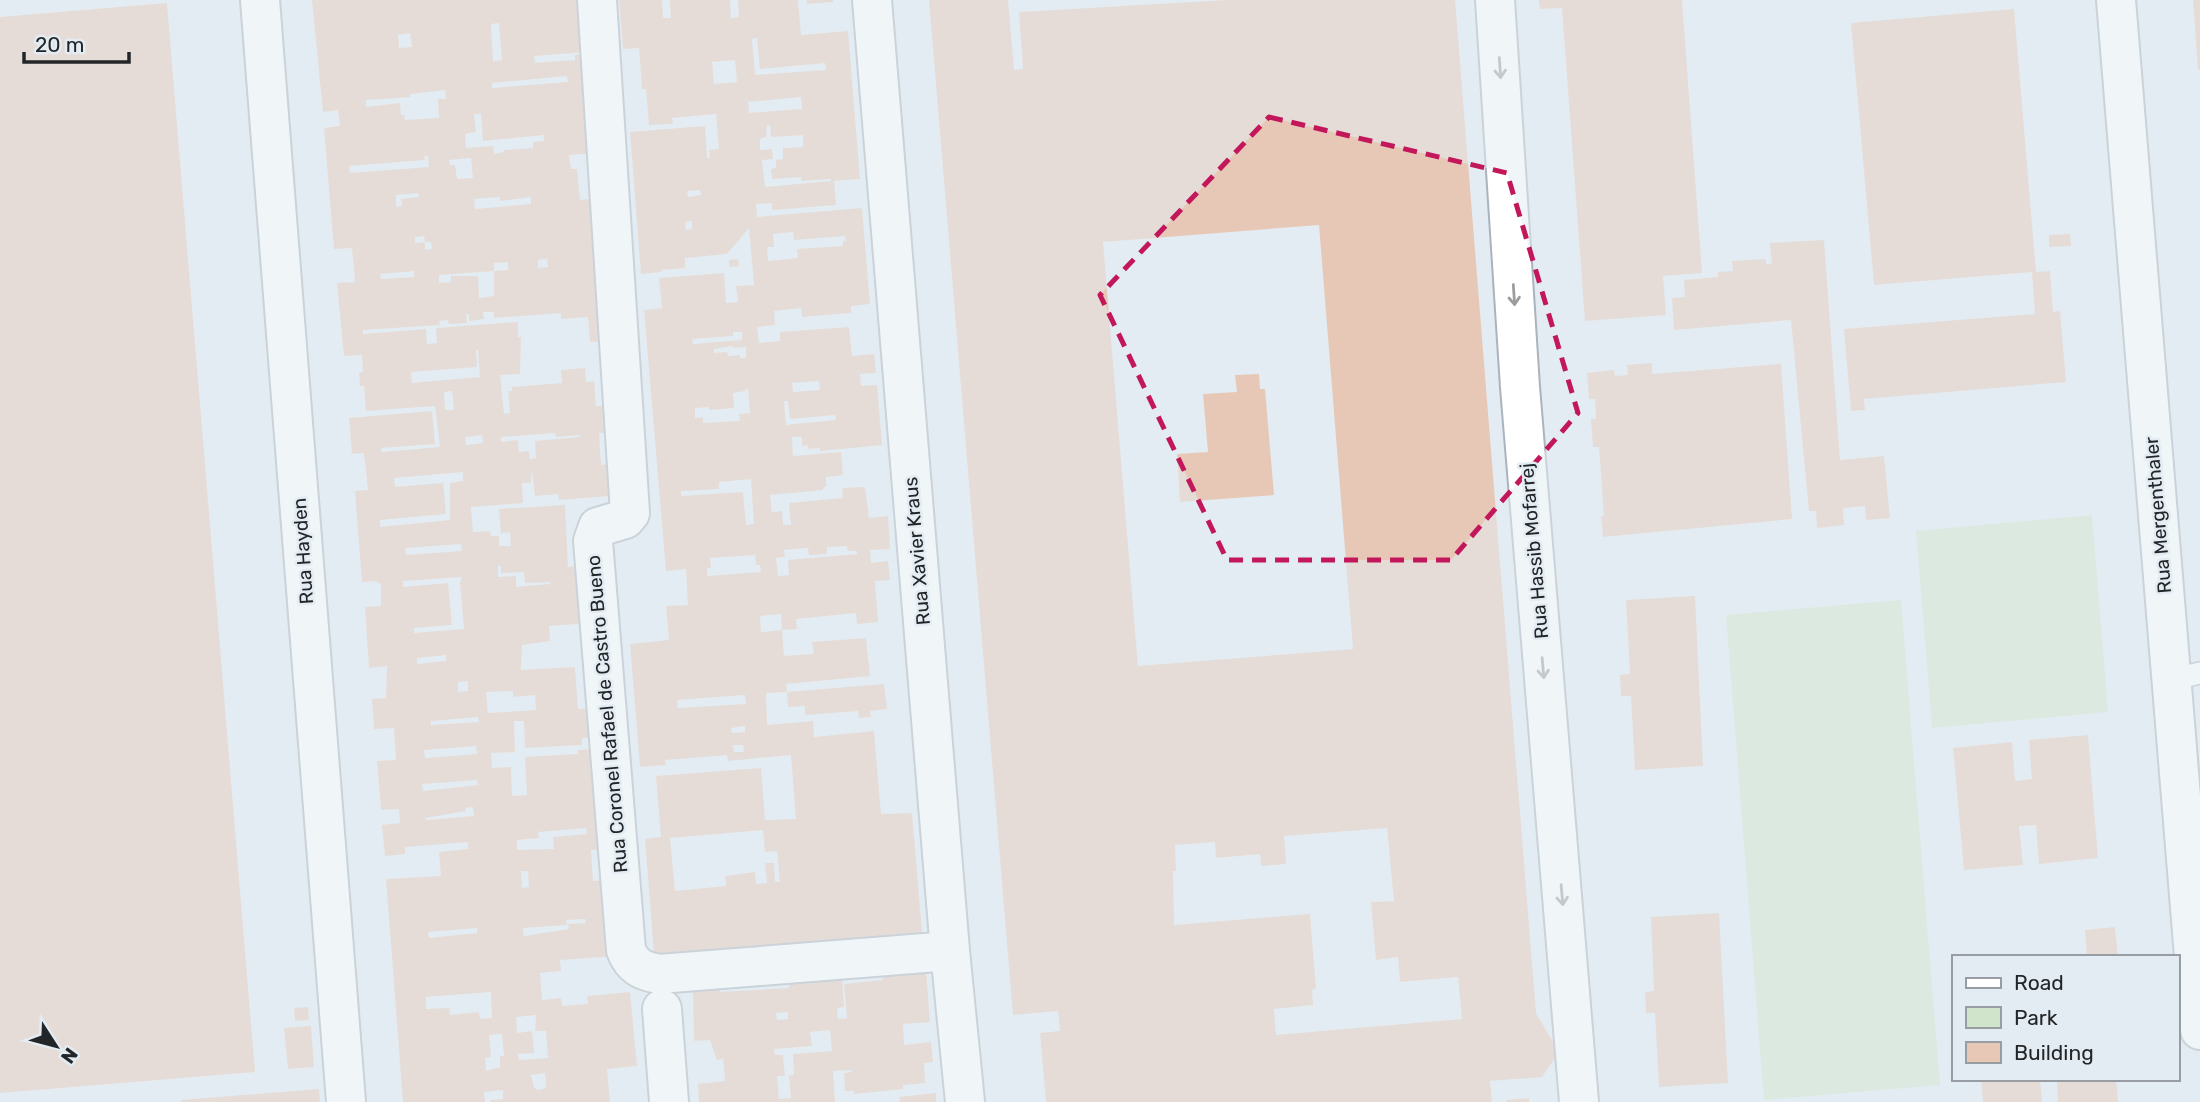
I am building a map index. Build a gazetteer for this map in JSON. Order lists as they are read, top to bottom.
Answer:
{
  "streets": {
    "street": [
      "Rua Mergenthaler",
      "Rua Hayden",
      "Rua Xavier Kraus",
      "Rua Hassib Mofarrej",
      "Rua Coronel Rafael de Castro Bueno"
    ]
  },
  "crossings": [
    ["Rua Xavier Kraus", "Rua Coronel Rafael de Castro Bueno"]
  ],
  "one_way": ["Rua Hassib Mofarrej"],
  "legend": ["Road", "Park", "Building"],
  "scale_bar": "20 m",
  "north": "bottom right"
}
